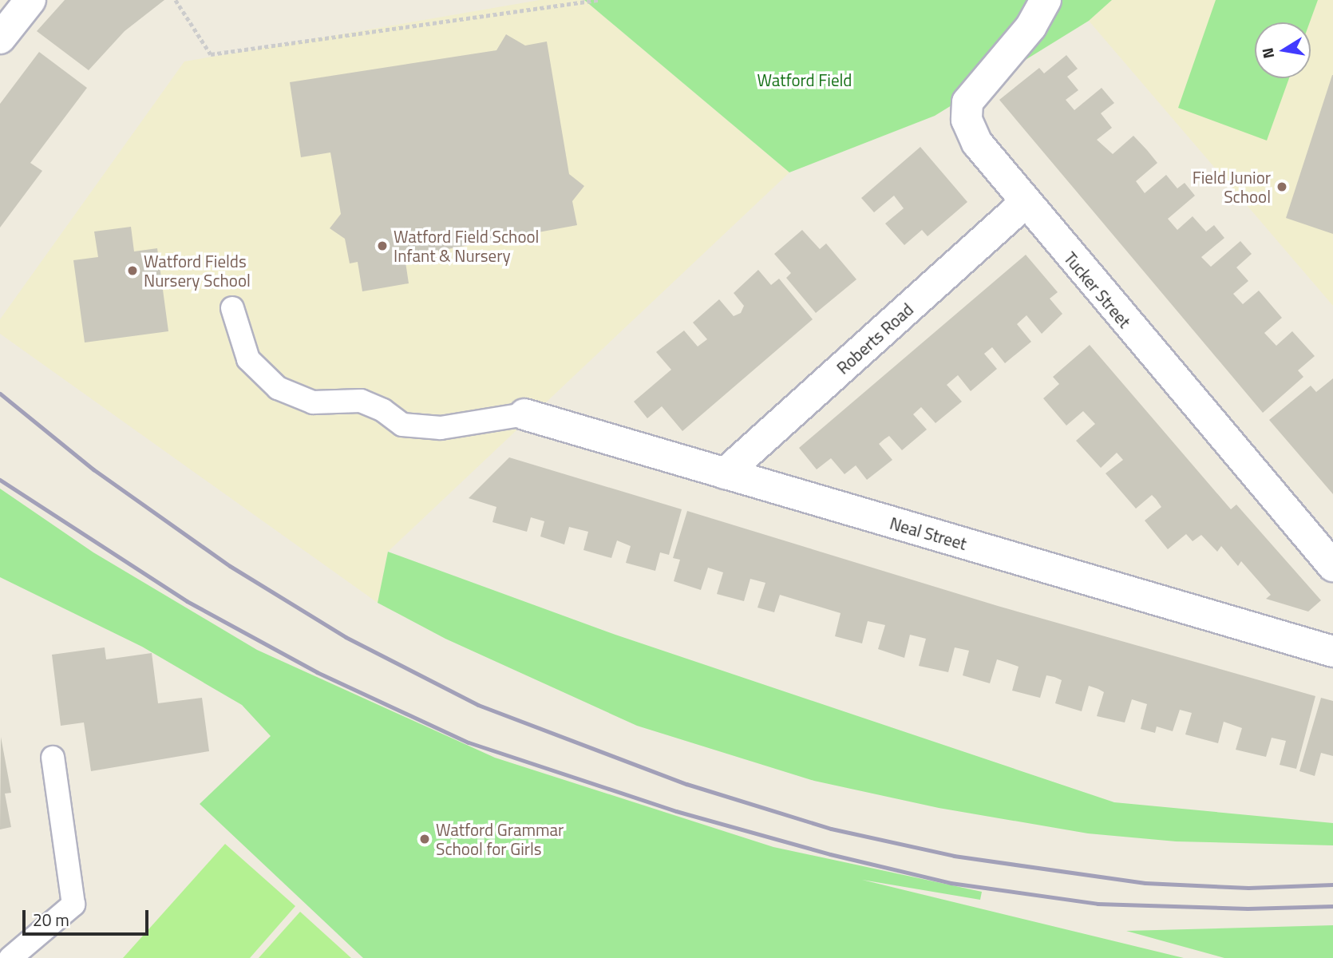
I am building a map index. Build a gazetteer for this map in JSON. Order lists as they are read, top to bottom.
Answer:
{
  "streets": {
    "street": ["Tucker Street", "Roberts Road", "Neal Street"]
  },
  "crossings": [
    ["Tucker Street", "Roberts Road"],
    ["Roberts Road", "Neal Street"]
  ],
  "parks": ["Watford Field"],
  "places": [
    "Field Junior School",
    "Watford Field School Infant & Nursery",
    "Watford Fields Nursery School",
    "Watford Grammar School for Girls"
  ],
  "scale_bar": "20 m",
  "north": "left"
}
